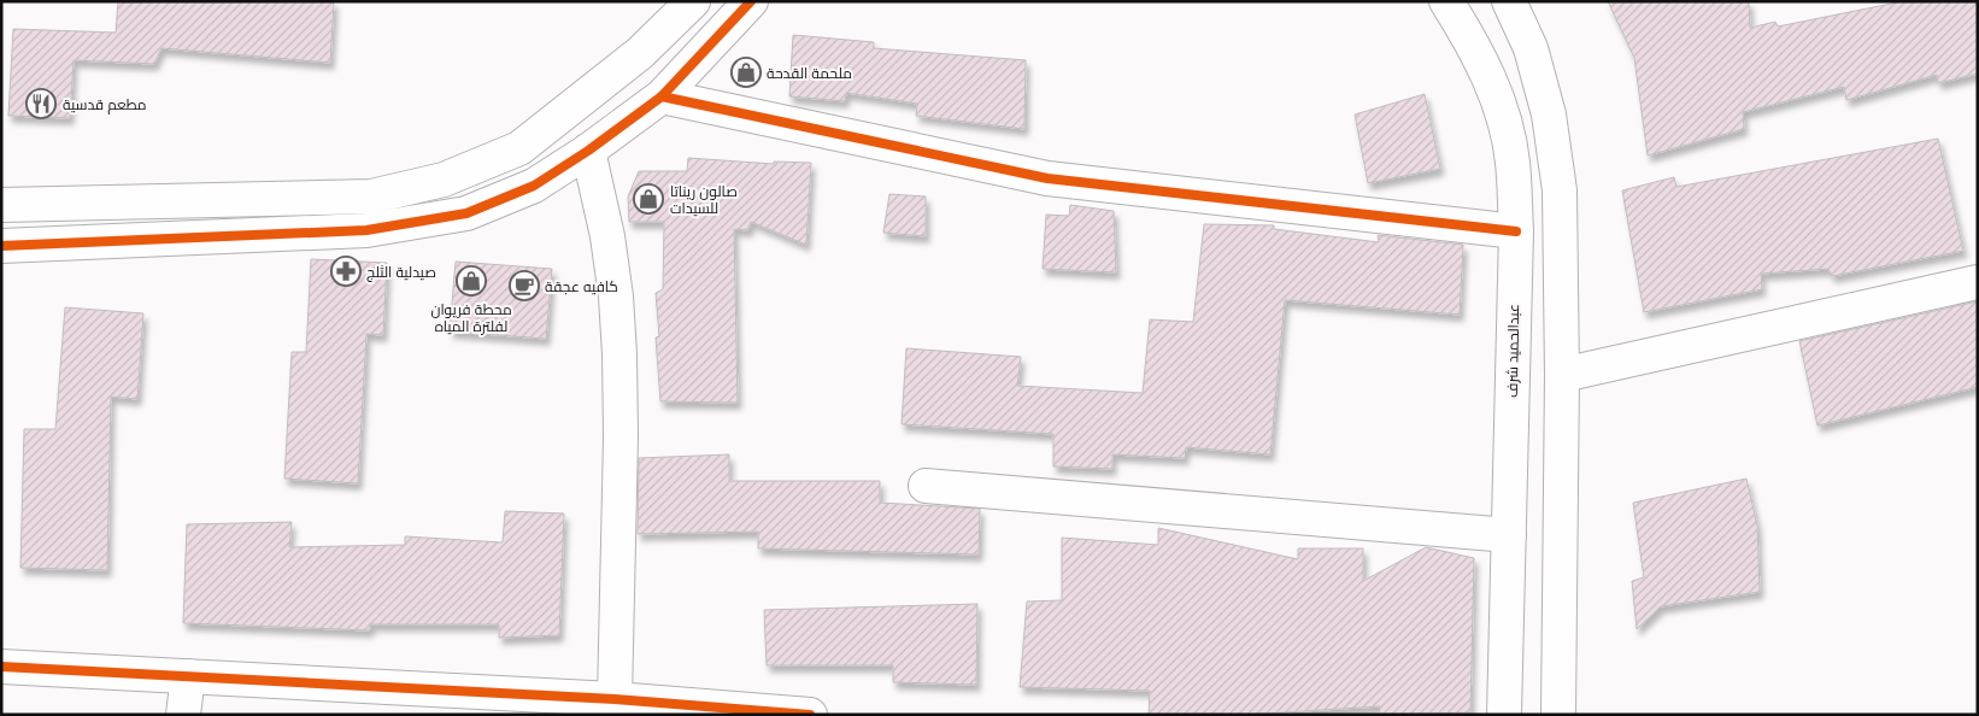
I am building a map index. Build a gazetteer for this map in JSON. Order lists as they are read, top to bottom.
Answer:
{
  "streets": {
    "street": ["عبدالحميد شرف"]
  },
  "places": {
    "shop": ["ملحمة القدحة", "صالون ريناتا للسيدات", "محطة فريوان لفلترة المياه"],
    "restaurant": ["مطعم قدسية"],
    "pharmacy": ["صيدلية الثلج"],
    "cafe": ["كافيه عجقة"]
  }
}
